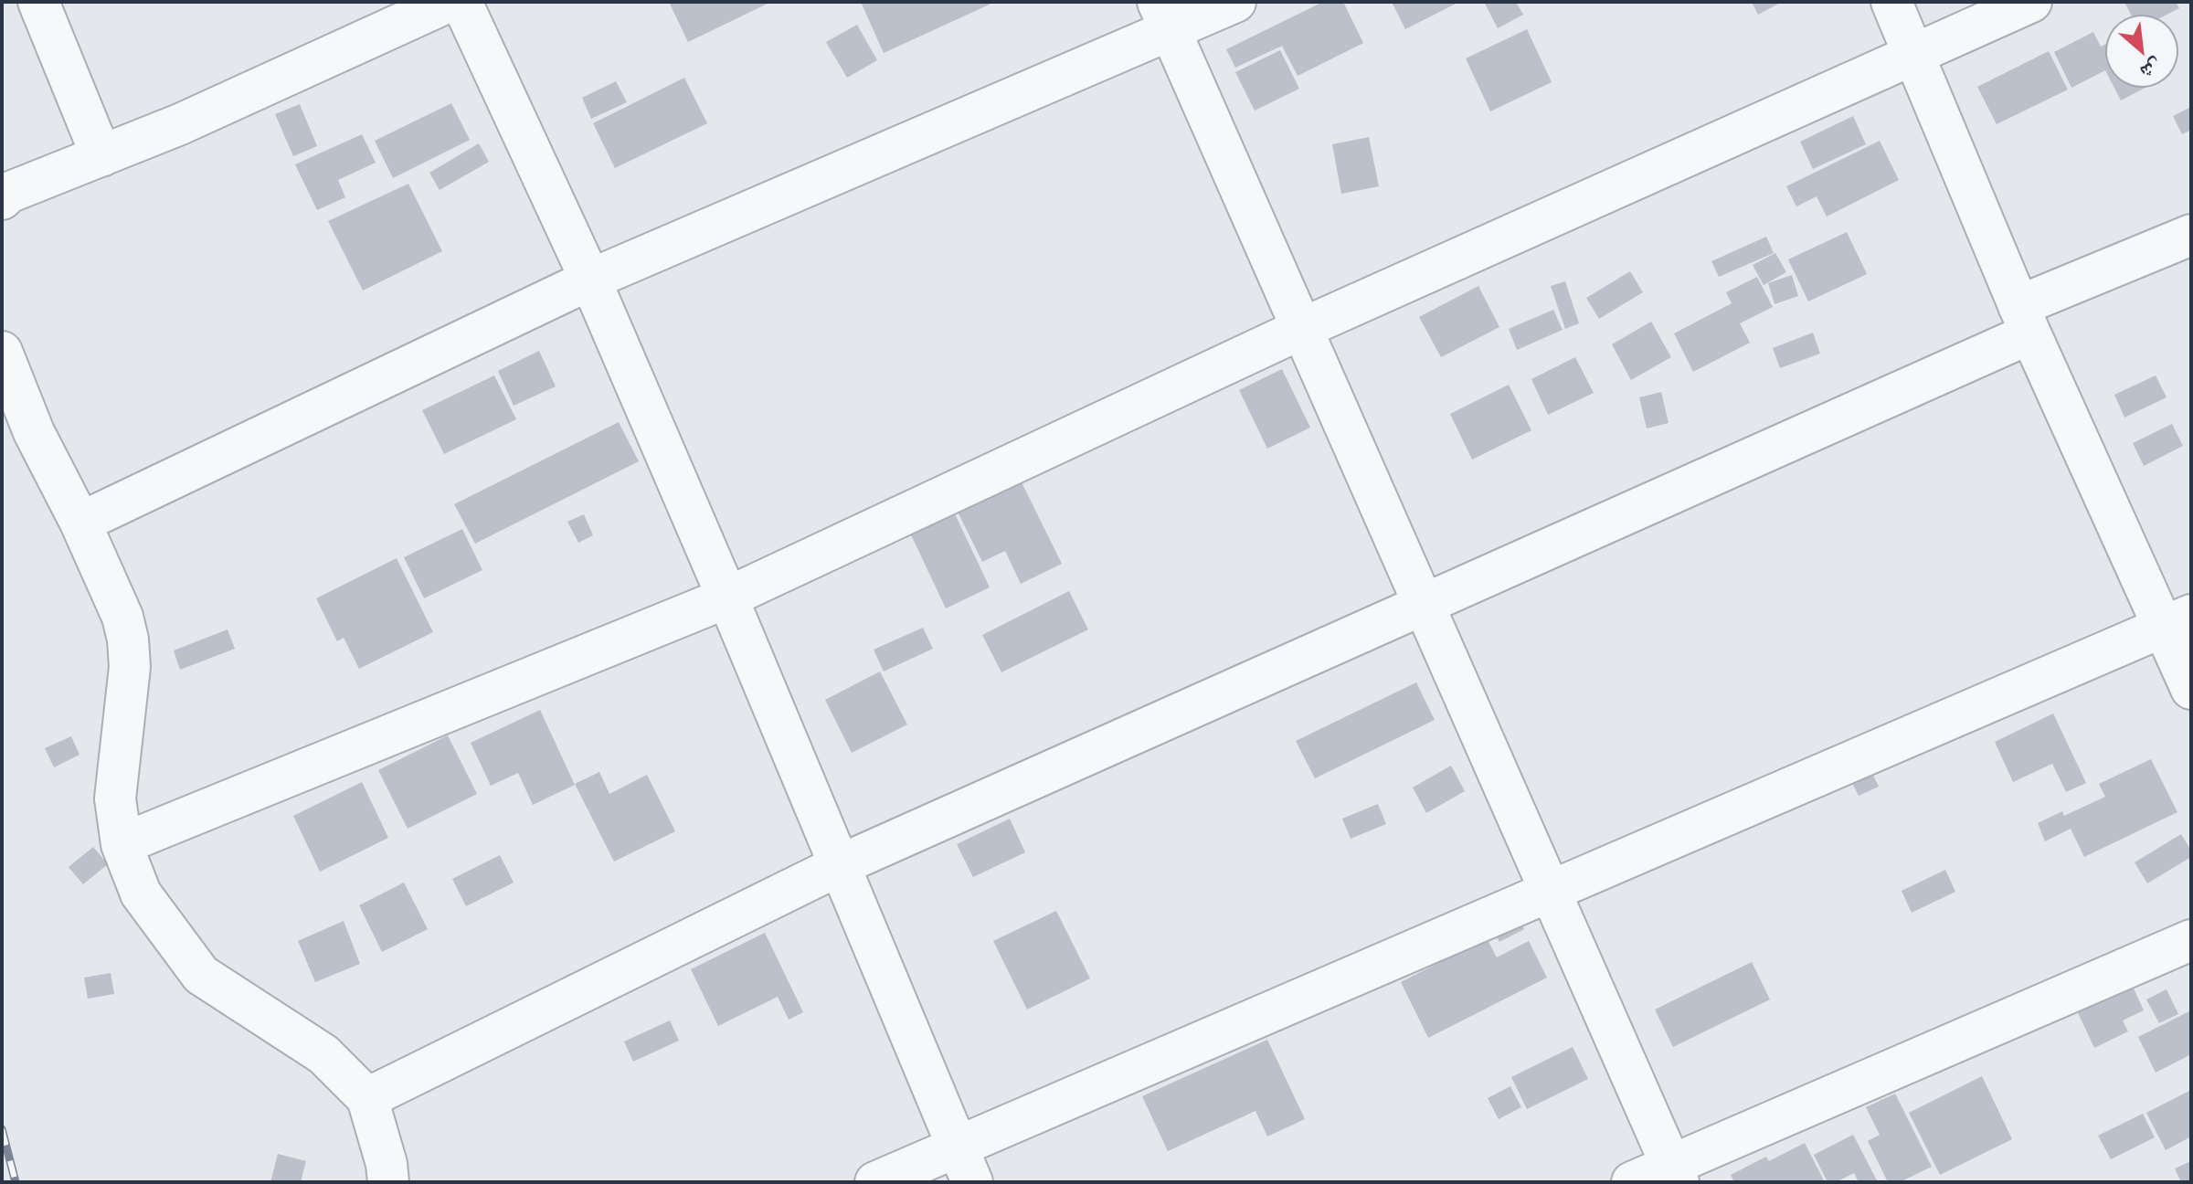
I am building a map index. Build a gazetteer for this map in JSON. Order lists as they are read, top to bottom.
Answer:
{
  "north": "bottom right"
}
